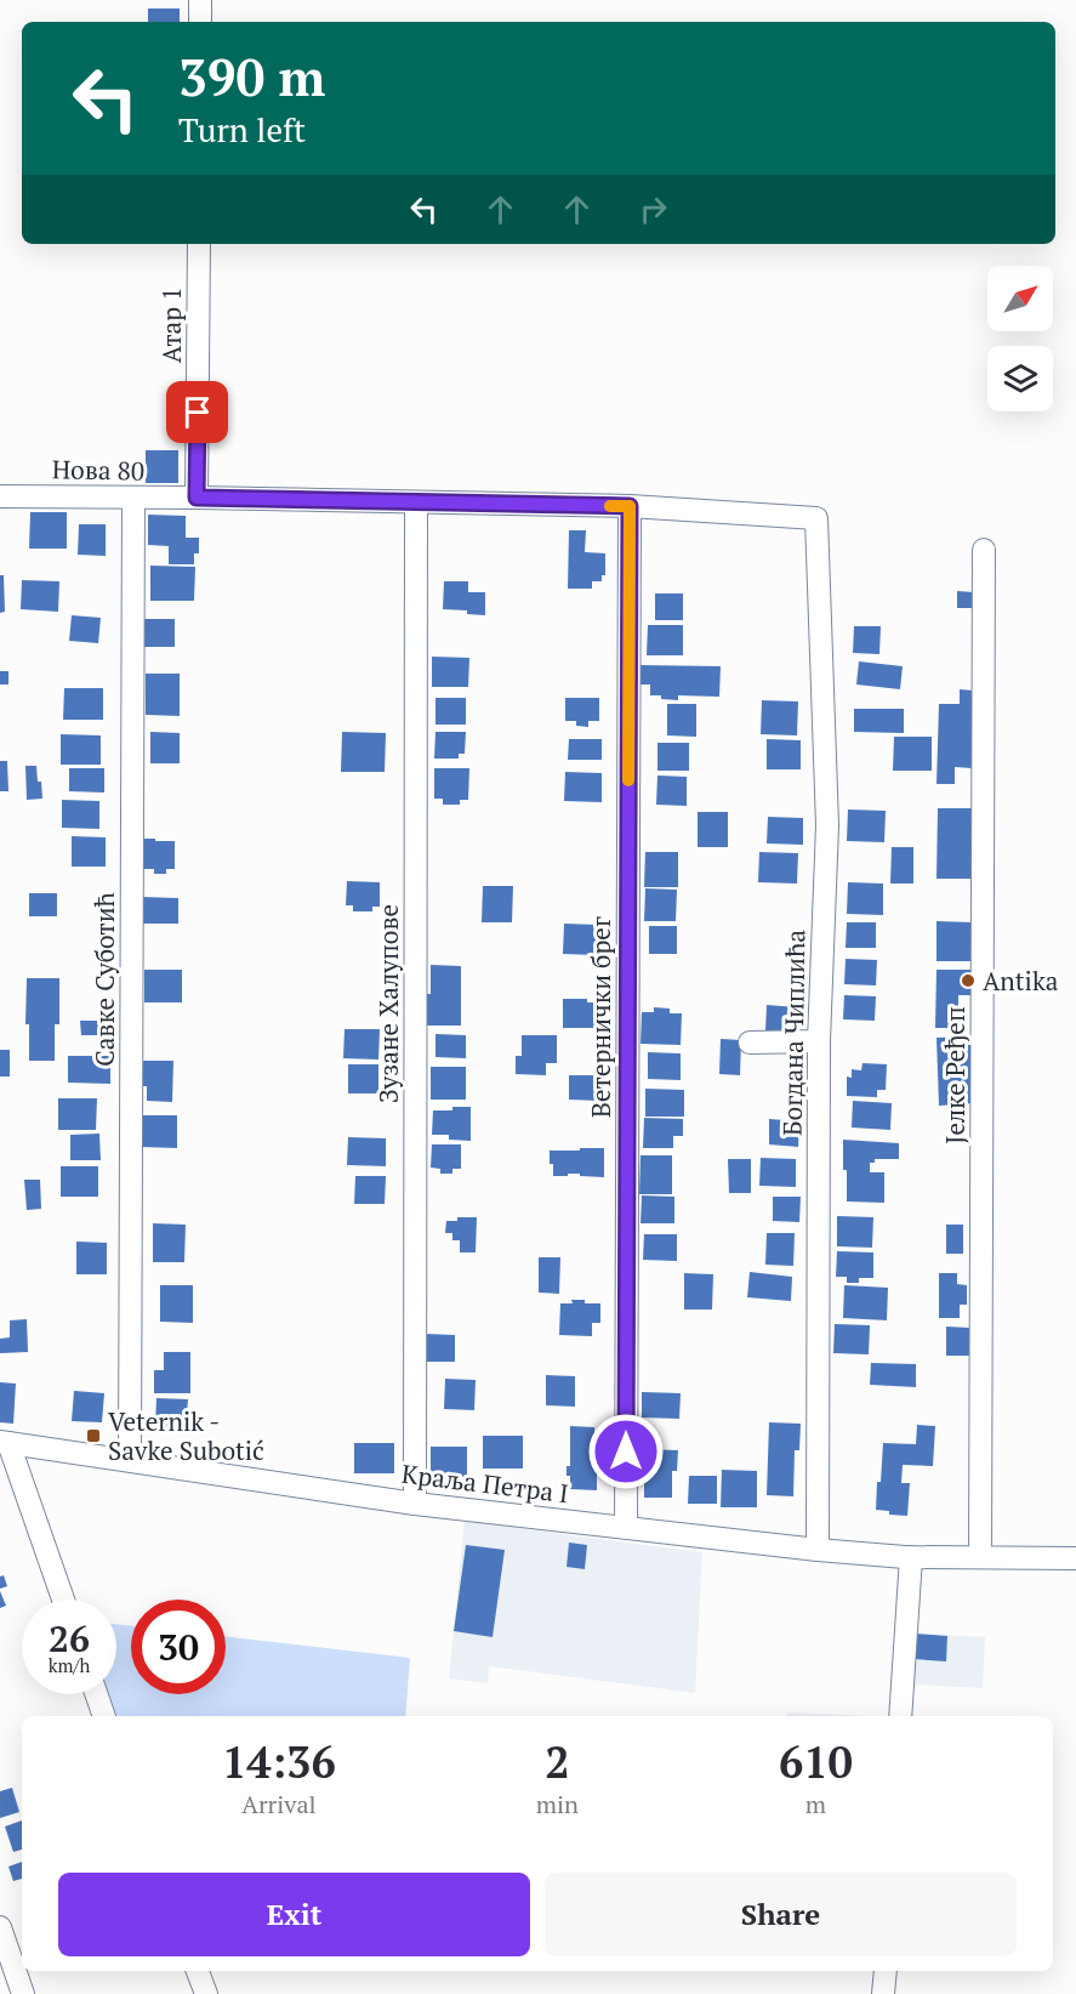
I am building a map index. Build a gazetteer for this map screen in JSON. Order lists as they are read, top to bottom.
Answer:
{
  "streets": {
    "street": [
      "Атар 1",
      "Нова 80",
      "Савке Суботић",
      "Зузане Халупове",
      "Ветернички брег",
      "Богдана Чиплића",
      "Јелке Ређеп",
      "Краља Петра I"
    ]
  },
  "crossings": [
    ["Атар 1", "Нова 80"],
    ["Нова 80", "Савке Суботић"],
    ["Нова 80", "Зузане Халупове"],
    ["Нова 80", "Ветернички брег"],
    ["Нова 80", "Богдана Чиплића"],
    ["Савке Суботић", "Краља Петра I"],
    ["Зузане Халупове", "Краља Петра I"],
    ["Ветернички брег", "Краља Петра I"],
    ["Богдана Чиплића", "Краља Петра I"],
    ["Јелке Ређеп", "Краља Петра I"]
  ],
  "places": {
    "other": ["Antika"],
    "transit": ["Veternik - Savke Subotić"]
  },
  "north": "top right",
  "page": {
    "turn": ["390 m", "Turn left"],
    "speed": "26 km/h",
    "limit": "30",
    "eta": [
      "14:36",
      "Arrival",
      "2",
      "min",
      "610",
      "m"
    ],
    "buttons": ["Exit", "Share"]
  }
}
